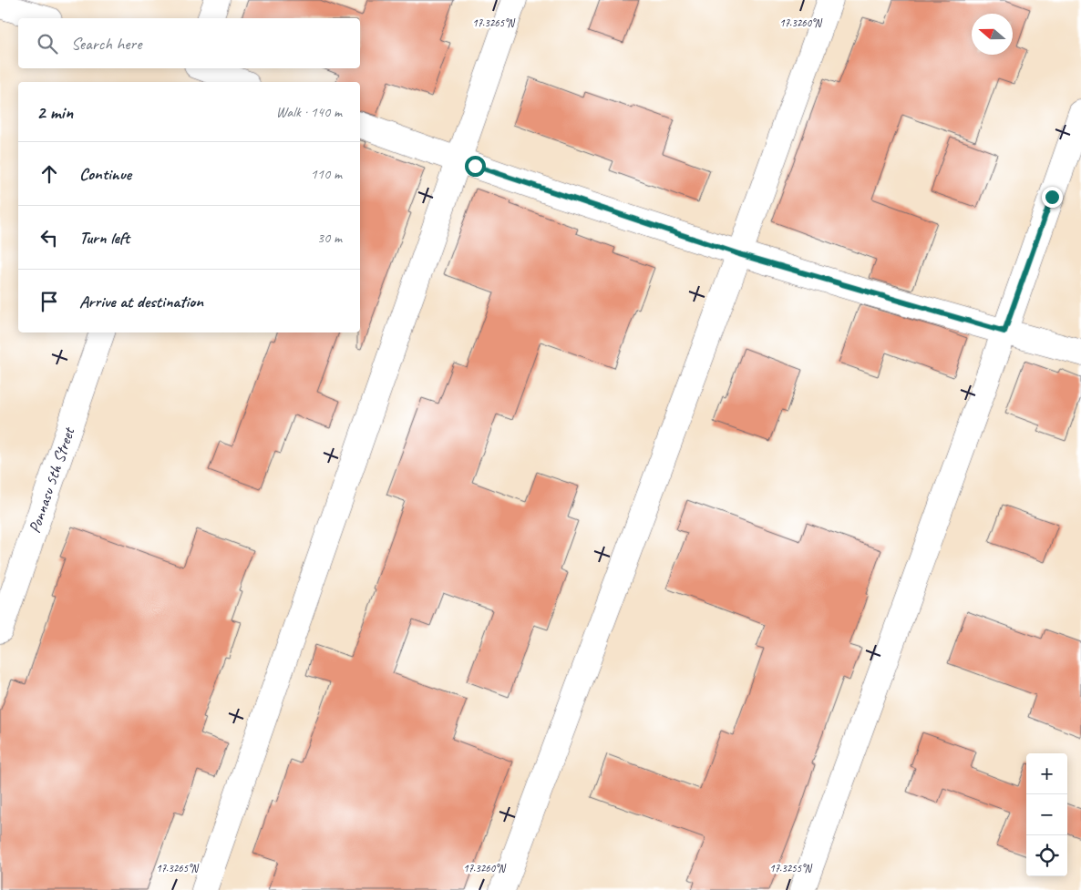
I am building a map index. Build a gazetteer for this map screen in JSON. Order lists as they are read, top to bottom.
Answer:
{
  "streets": {
    "street": ["Ponnasu 5th Street"]
  },
  "north": "left",
  "page": {
    "search": "Search here",
    "heading": ["2 min", "Walk · 140 m"],
    "list": [
      ["Continue", "110 m"],
      ["Turn left", "30 m"],
      "Arrive at destination"
    ],
    "map_buttons": ["+", "−"]
  },
  "coordinates": ["17.3265°N", "17.3260°N", "17.3255°N"]
}
